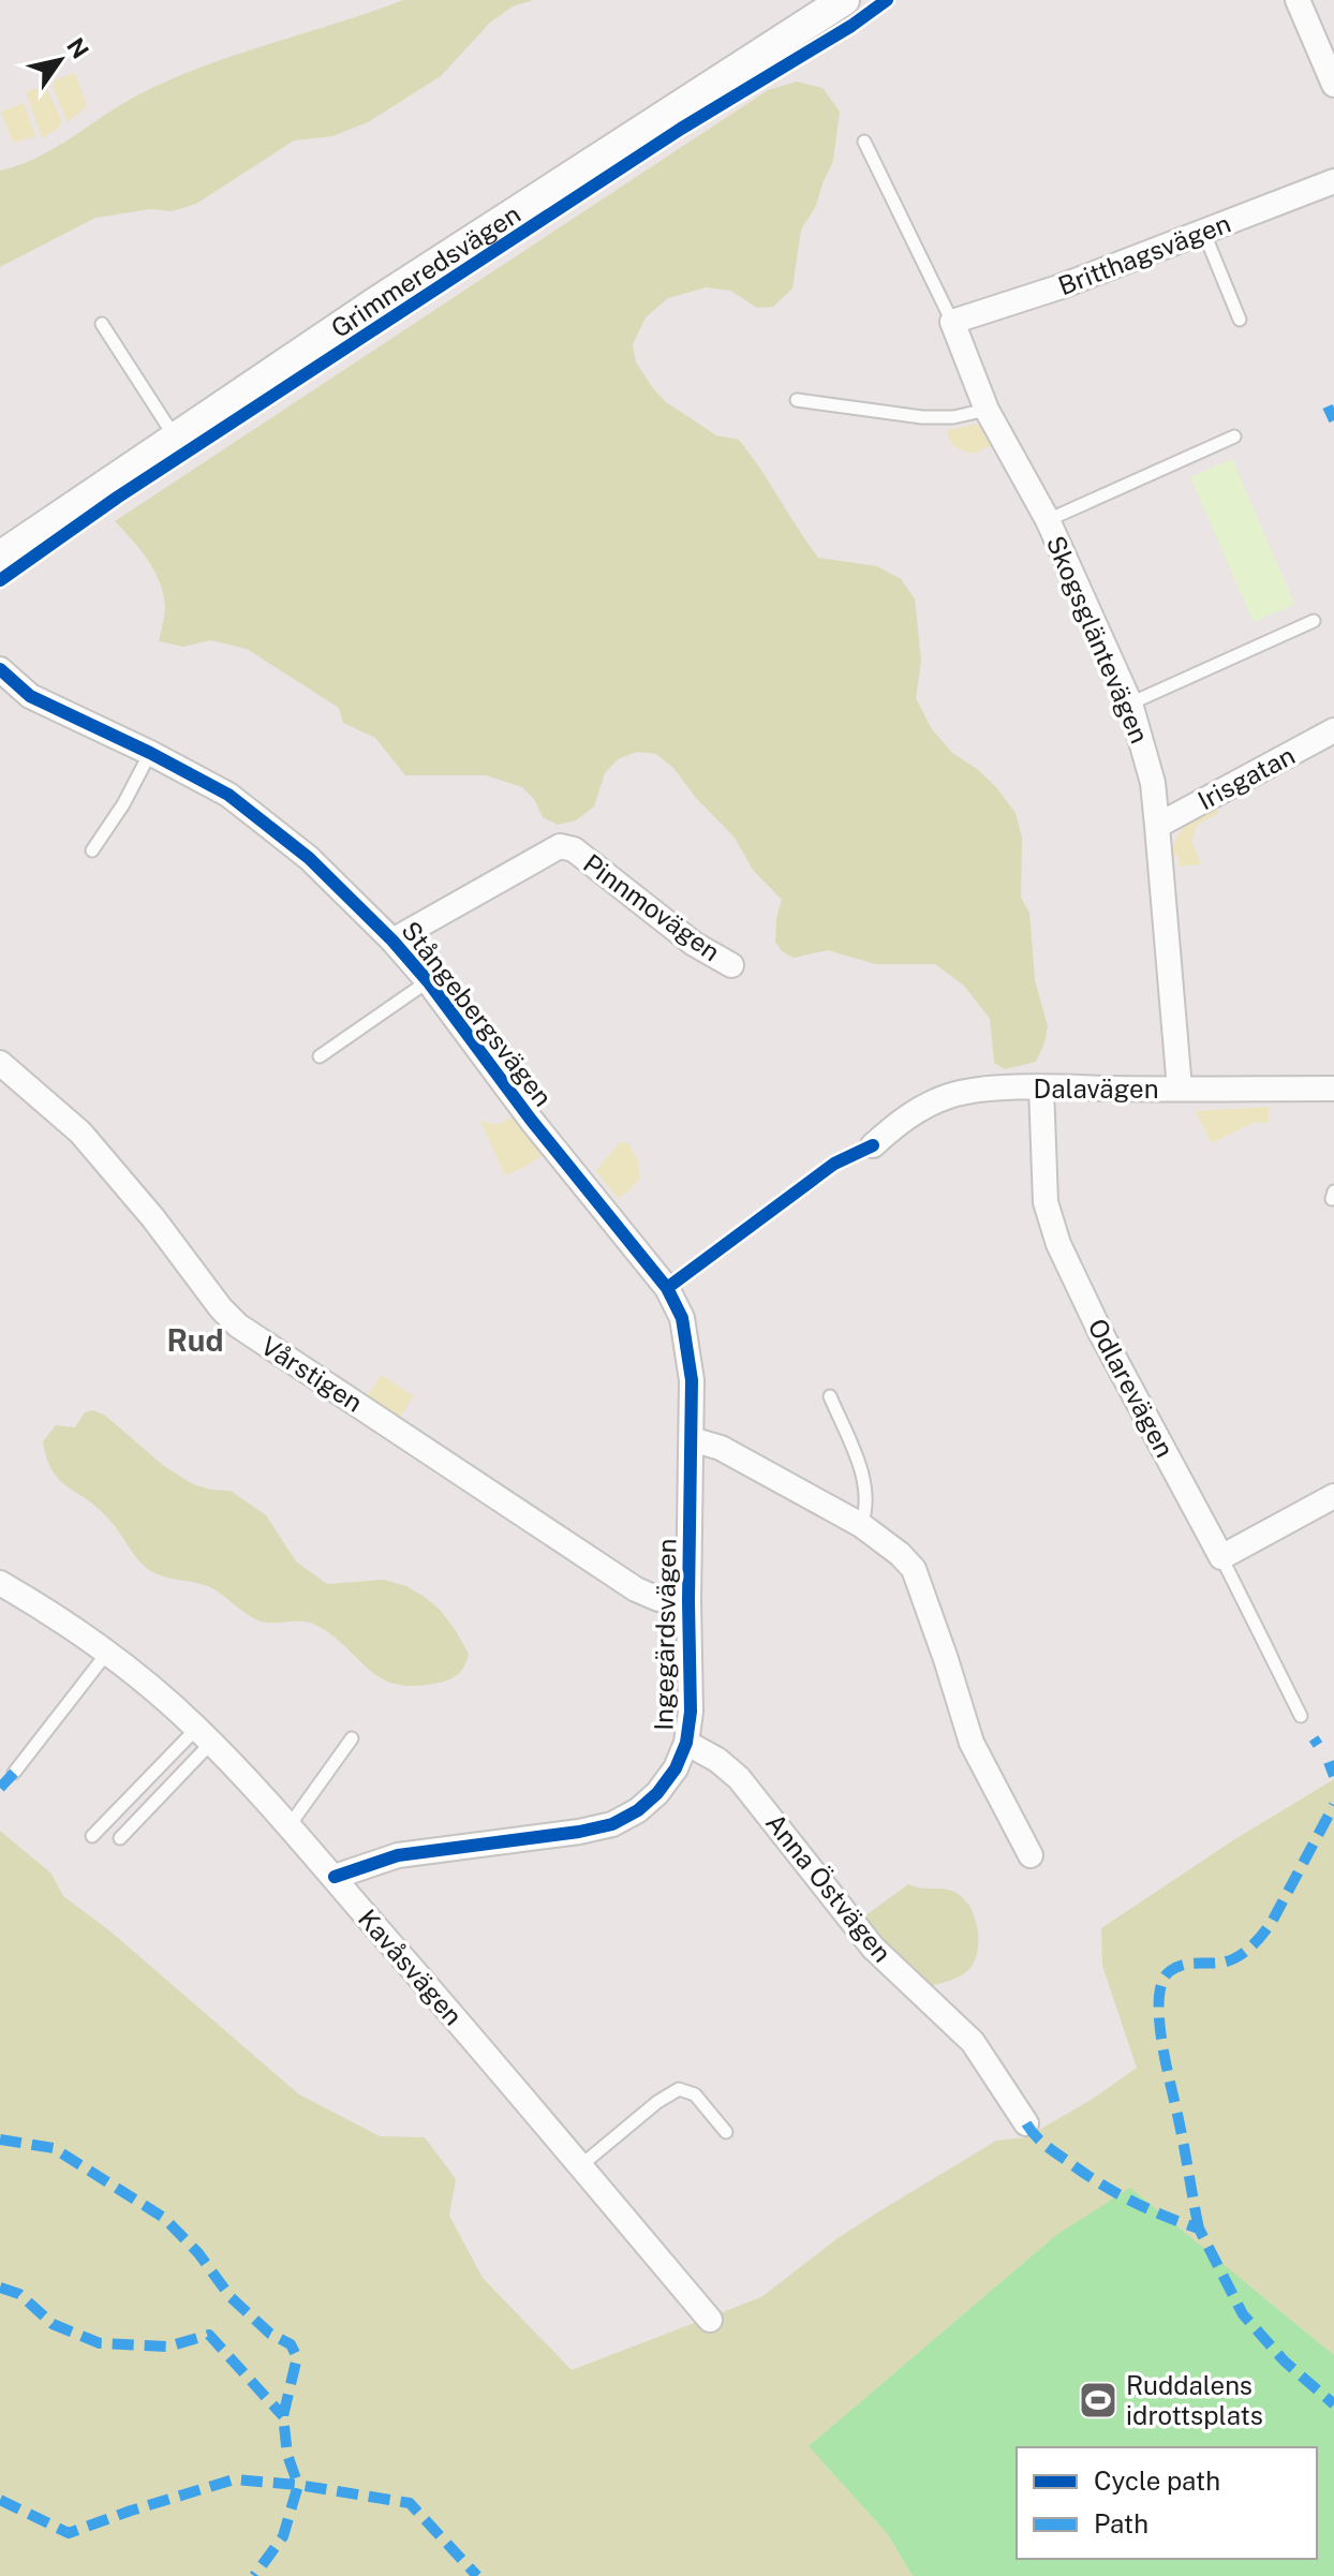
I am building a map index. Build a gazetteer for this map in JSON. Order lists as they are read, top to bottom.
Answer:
{
  "streets": {
    "street": [
      "Britthagsvägen",
      "Grimmeredsvägen",
      "Skogsgläntevägen",
      "Irisgatan",
      "Pinnmovägen",
      "Stångebergsvägen",
      "Dalavägen",
      "Vårstigen",
      "Odlarevägen",
      "Ingegärdsvägen",
      "Anna Östvägen",
      "Kavåsvägen"
    ]
  },
  "crossings": [
    ["Britthagsvägen", "Skogsgläntevägen"],
    ["Skogsgläntevägen", "Irisgatan"],
    ["Skogsgläntevägen", "Dalavägen"],
    ["Pinnmovägen", "Stångebergsvägen"],
    ["Stångebergsvägen", "Ingegärdsvägen"],
    ["Dalavägen", "Odlarevägen"],
    ["Vårstigen", "Ingegärdsvägen"],
    ["Ingegärdsvägen", "Anna Östvägen"],
    ["Ingegärdsvägen", "Kavåsvägen"]
  ],
  "districts": ["Rud"],
  "places": {
    "sports": ["Ruddalens idrottsplats"]
  },
  "legend": ["Cycle path", "Path"],
  "north": "top right"
}
